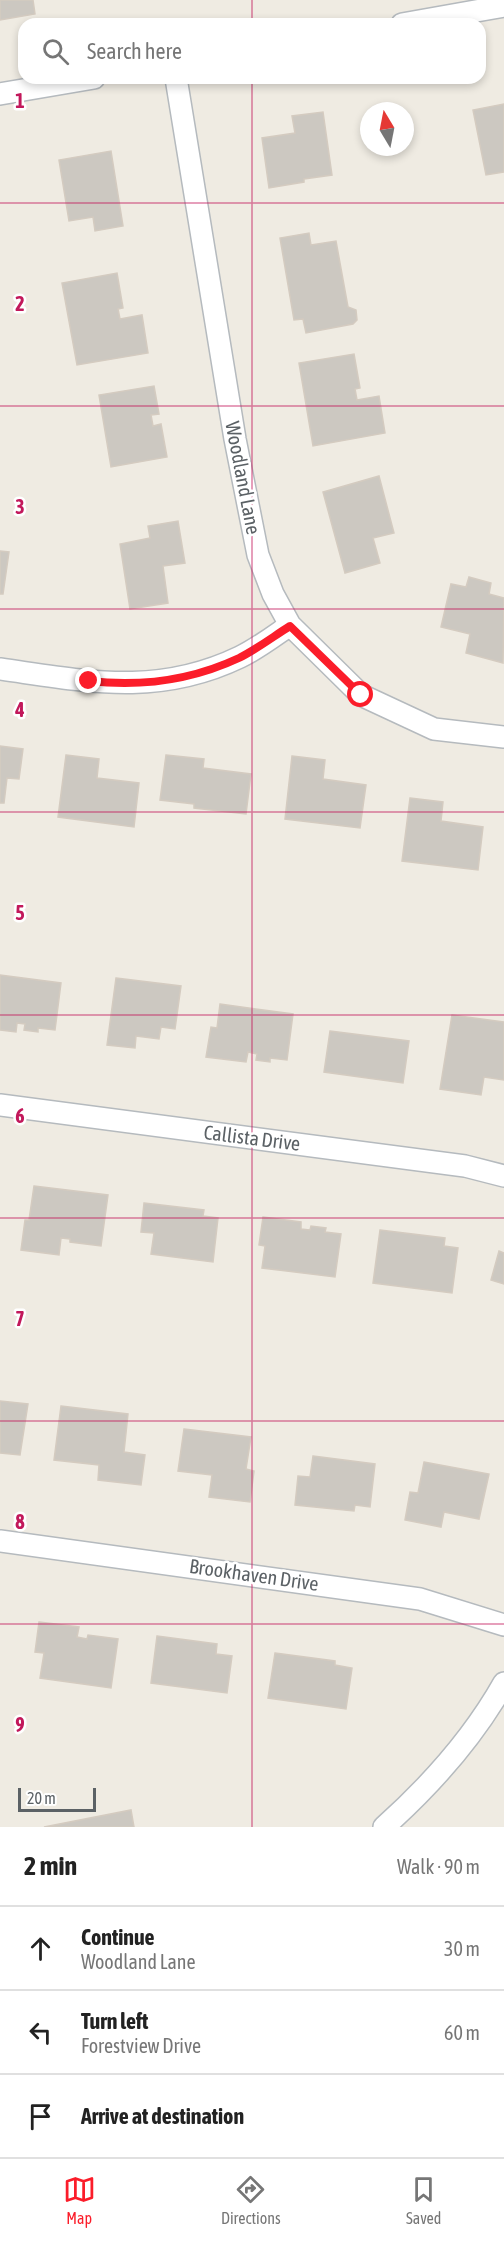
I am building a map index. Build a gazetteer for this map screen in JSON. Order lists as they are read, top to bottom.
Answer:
{
  "streets": {
    "street": ["Woodland Lane", "Callista Drive", "Brookhaven Drive"]
  },
  "scale_bar": "20 m",
  "north": "top",
  "page": {
    "search": "Search here",
    "scale": "20 m",
    "heading": ["2 min", "Walk · 90 m"],
    "list": [
      ["Continue", "Woodland Lane", "30 m"],
      ["Turn left", "Forestview Drive", "60 m"],
      "Arrive at destination"
    ],
    "nav": ["Map", "Directions", "Saved"]
  },
  "grid": {
    "rows": [
      "1",
      "2",
      "3",
      "4",
      "5",
      "6",
      "7",
      "8",
      "9"
    ]
  }
}
